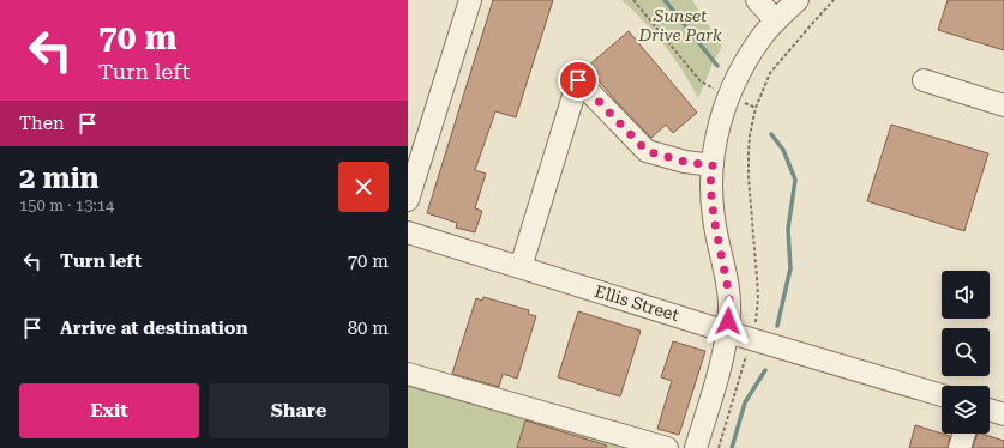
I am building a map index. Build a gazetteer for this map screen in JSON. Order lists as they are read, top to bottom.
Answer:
{
  "streets": {
    "street": ["Ellis Street"]
  },
  "parks": ["Sunset Drive Park"],
  "page": {
    "turn": ["70 m", "Turn left"],
    "then": "Then",
    "heading": ["2 min", "150 m · 13:14"],
    "list": [
      {
        "name": "Turn left",
        "value": "70 m"
      },
      {
        "name": "Arrive at destination",
        "value": "80 m"
      }
    ],
    "buttons": ["Exit", "Share"]
  }
}
